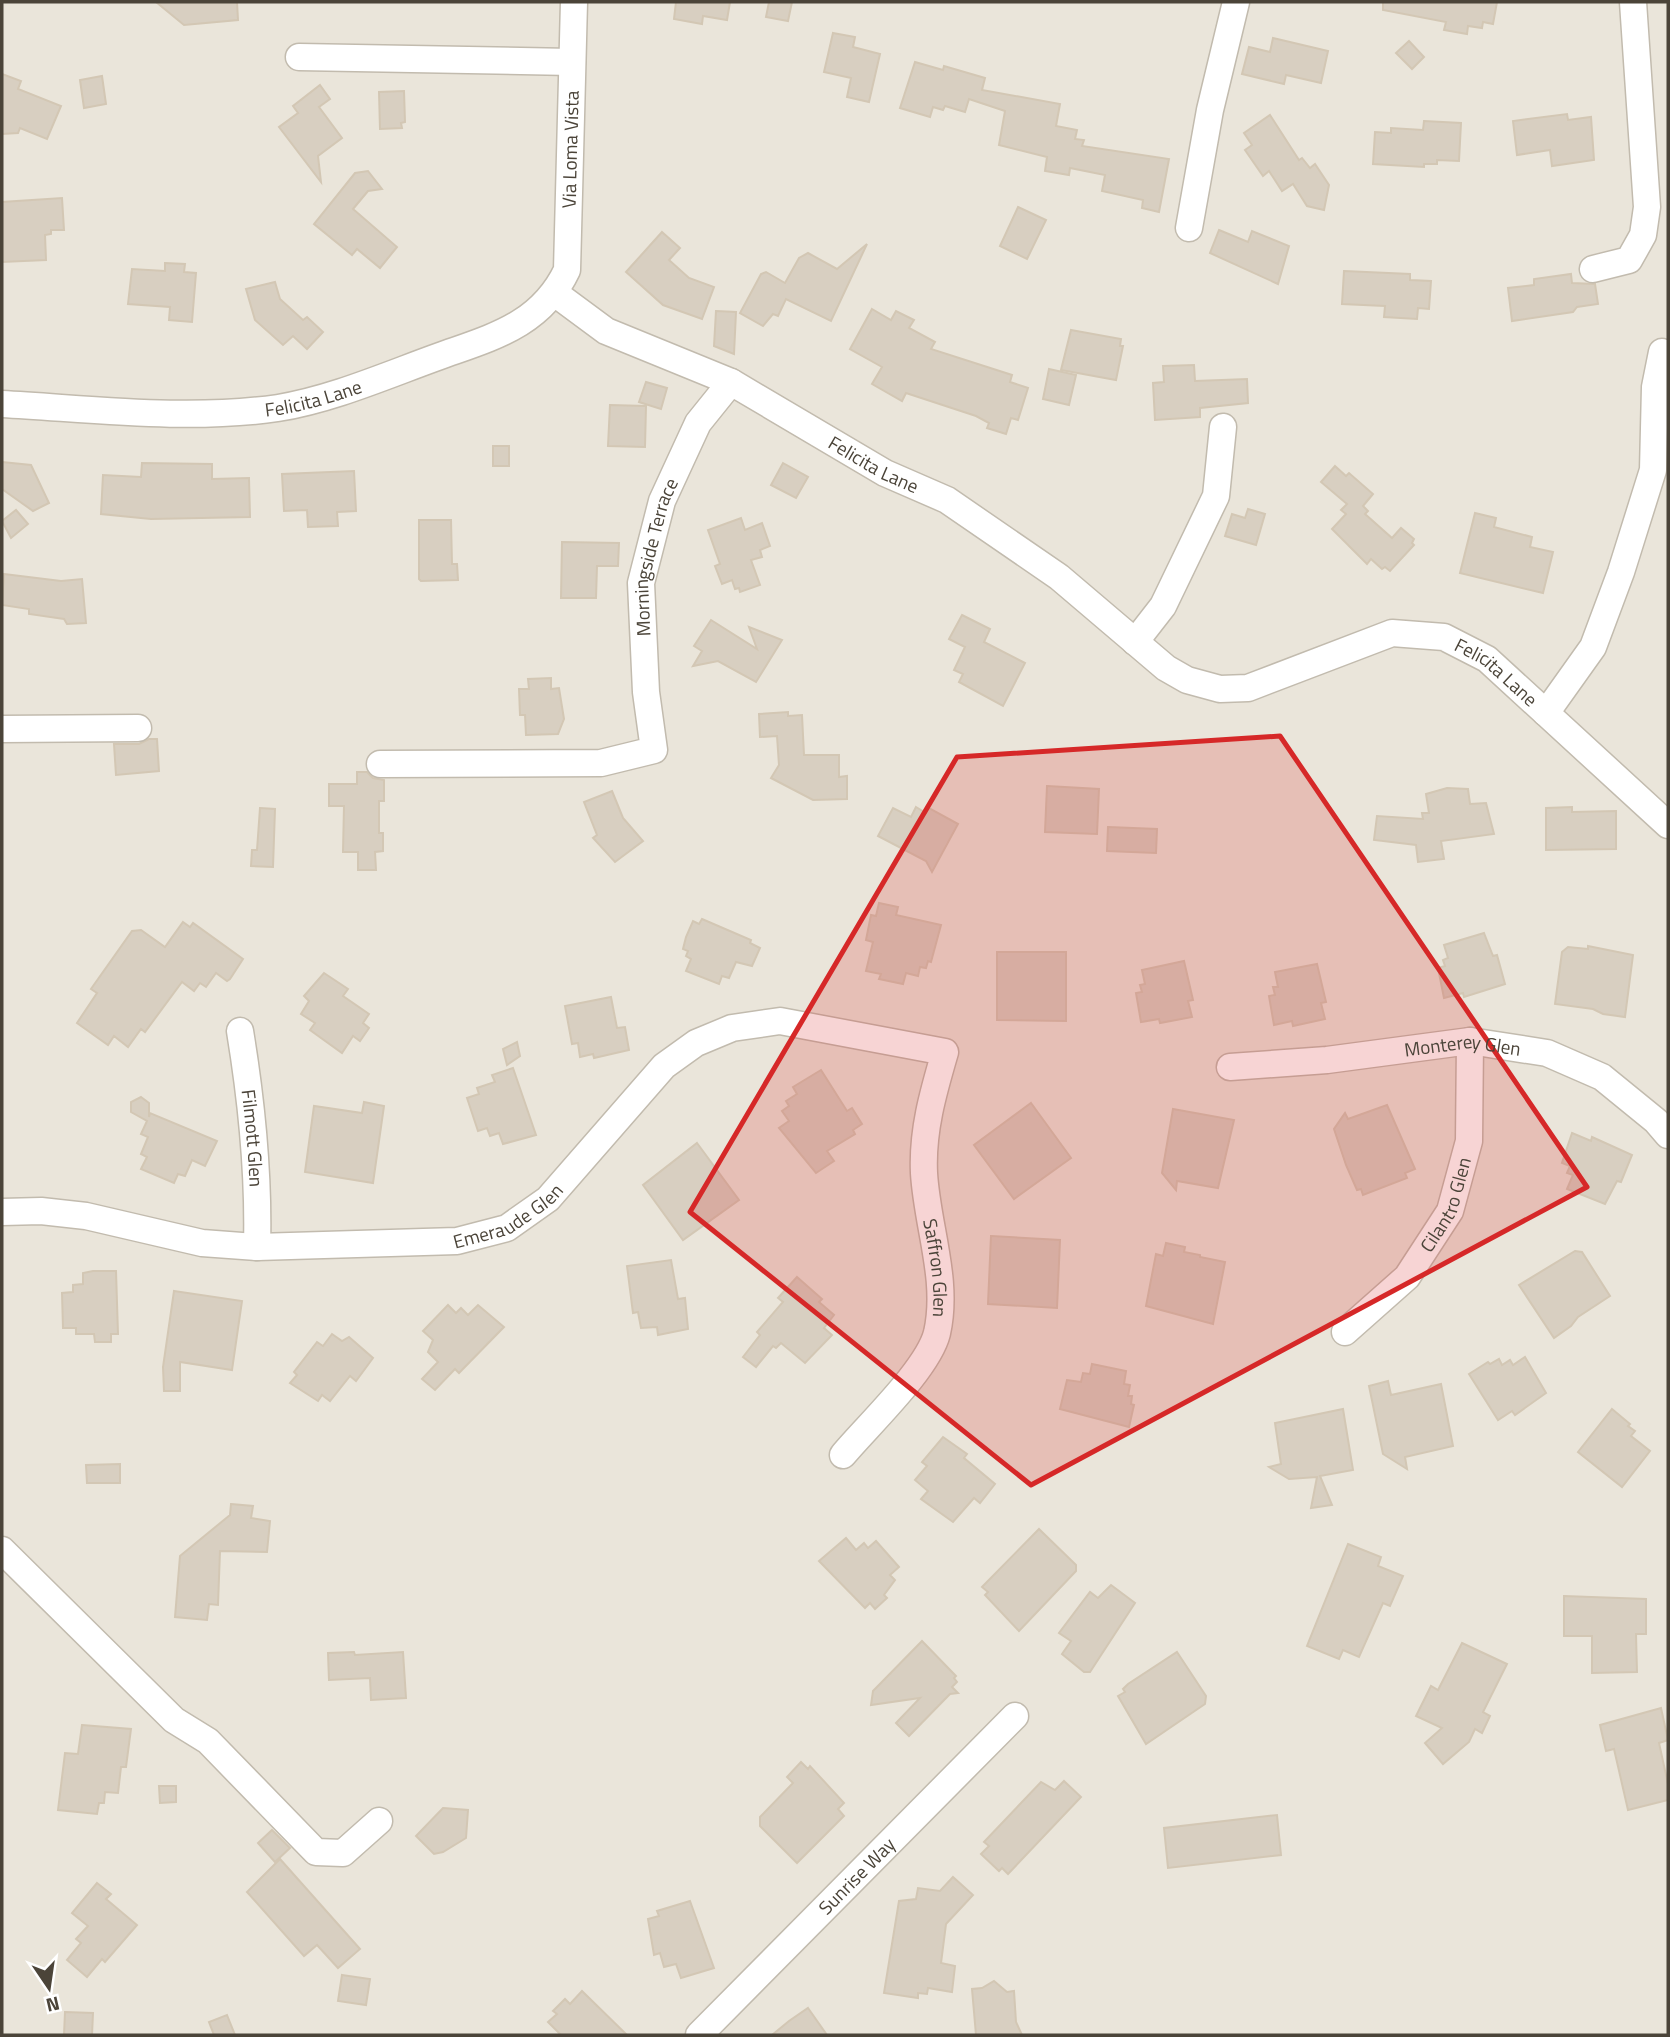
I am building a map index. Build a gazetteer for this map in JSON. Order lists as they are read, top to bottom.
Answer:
{
  "streets": {
    "street": [
      "Via Loma Vista",
      "Felicita Lane",
      "Morningside Terrace",
      "Monterey Glen",
      "Filmott Glen",
      "Cilantro Glen",
      "Emeraude Glen",
      "Saffron Glen",
      "Sunrise Way"
    ]
  },
  "crossings": [
    ["Via Loma Vista", "Felicita Lane"],
    ["Felicita Lane", "Morningside Terrace"],
    ["Monterey Glen", "Cilantro Glen"],
    ["Filmott Glen", "Emeraude Glen"],
    ["Emeraude Glen", "Saffron Glen"]
  ],
  "north": "bottom"
}
